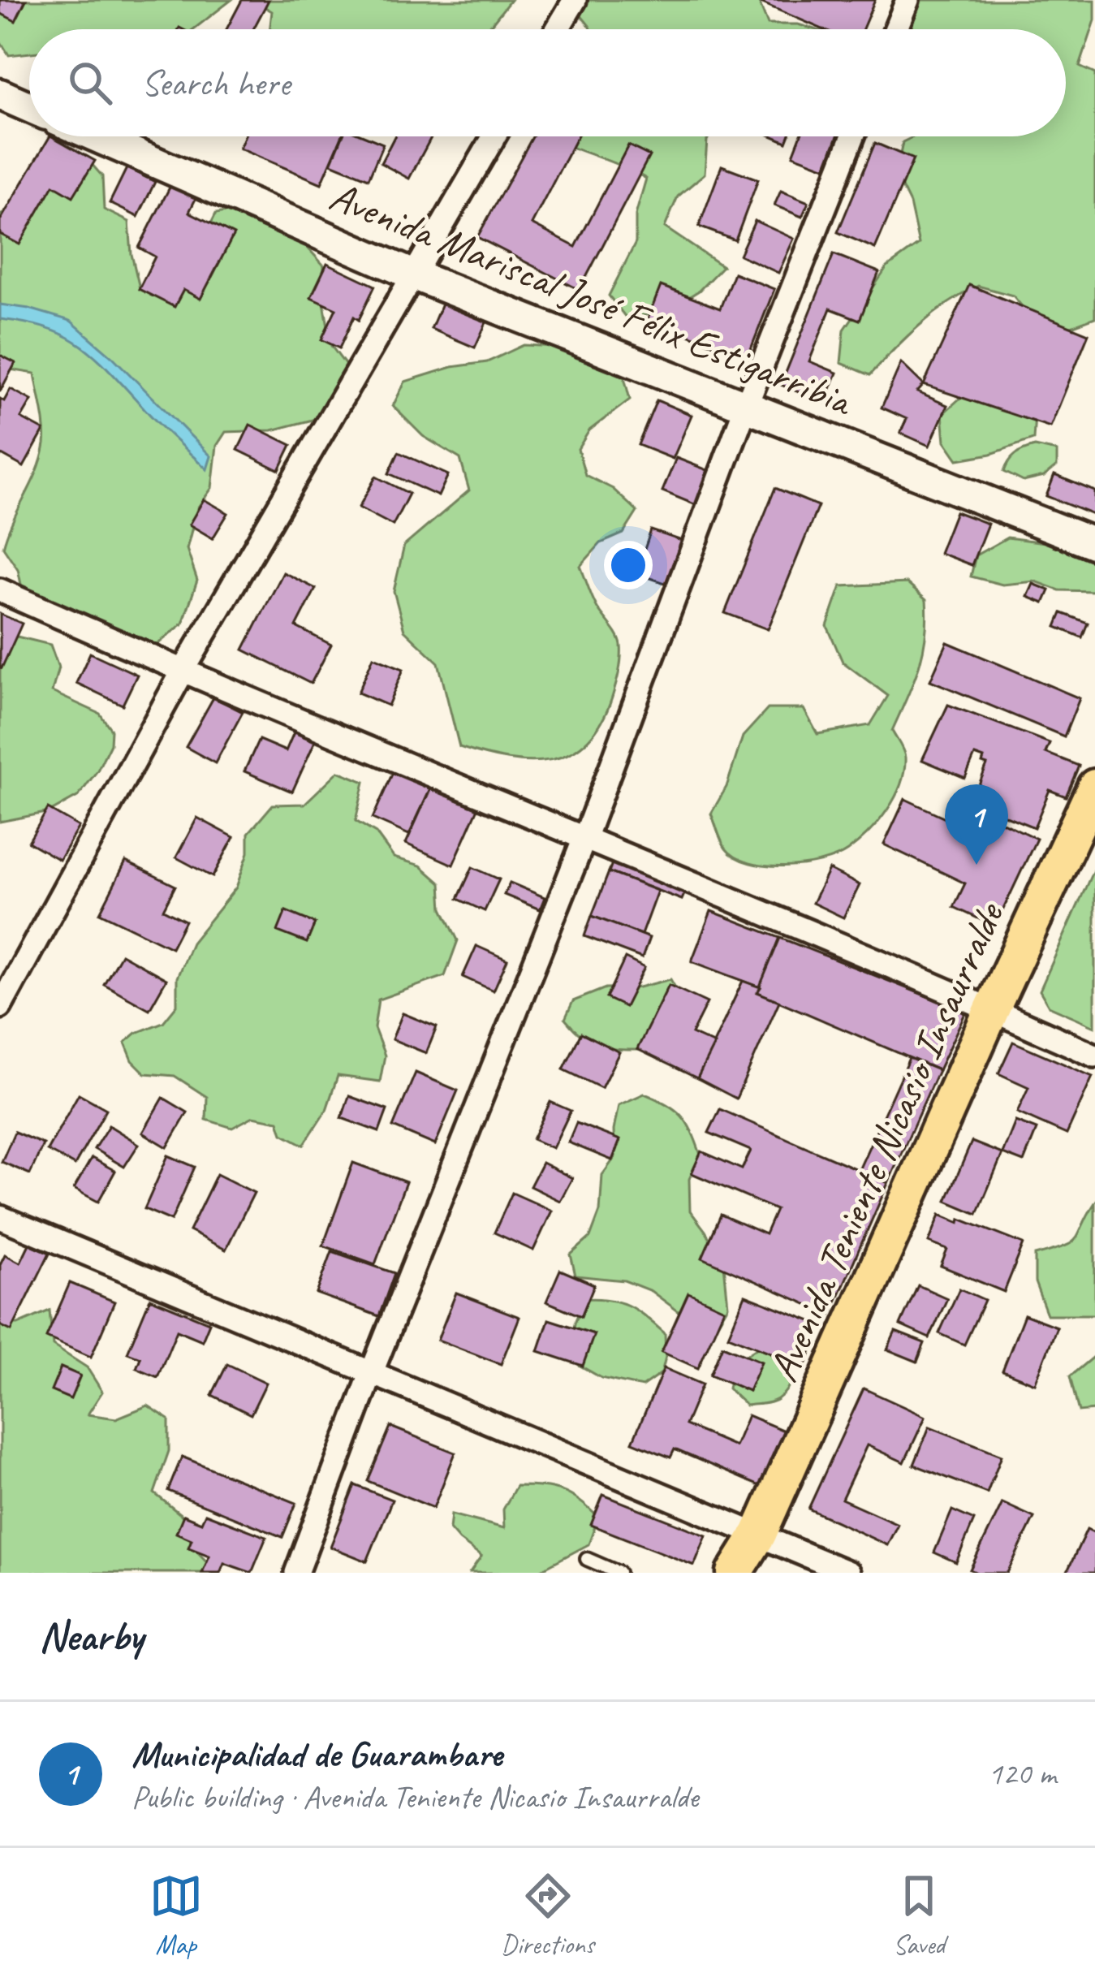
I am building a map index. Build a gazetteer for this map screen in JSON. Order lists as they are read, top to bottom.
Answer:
{
  "streets": {
    "main road": ["Avenida Mariscal José Félix Estigarribia", "Avenida Teniente Nicasio Insaurralde"]
  },
  "page": {
    "search": "Search here",
    "pins": "1",
    "heading": "Nearby",
    "list": [
      {
        "mark": "1",
        "name": "Municipalidad de Guarambare",
        "note": "Public building · Avenida Teniente Nicasio Insaurralde",
        "value": "120 m"
      }
    ],
    "nav": ["Map", "Directions", "Saved"]
  }
}
